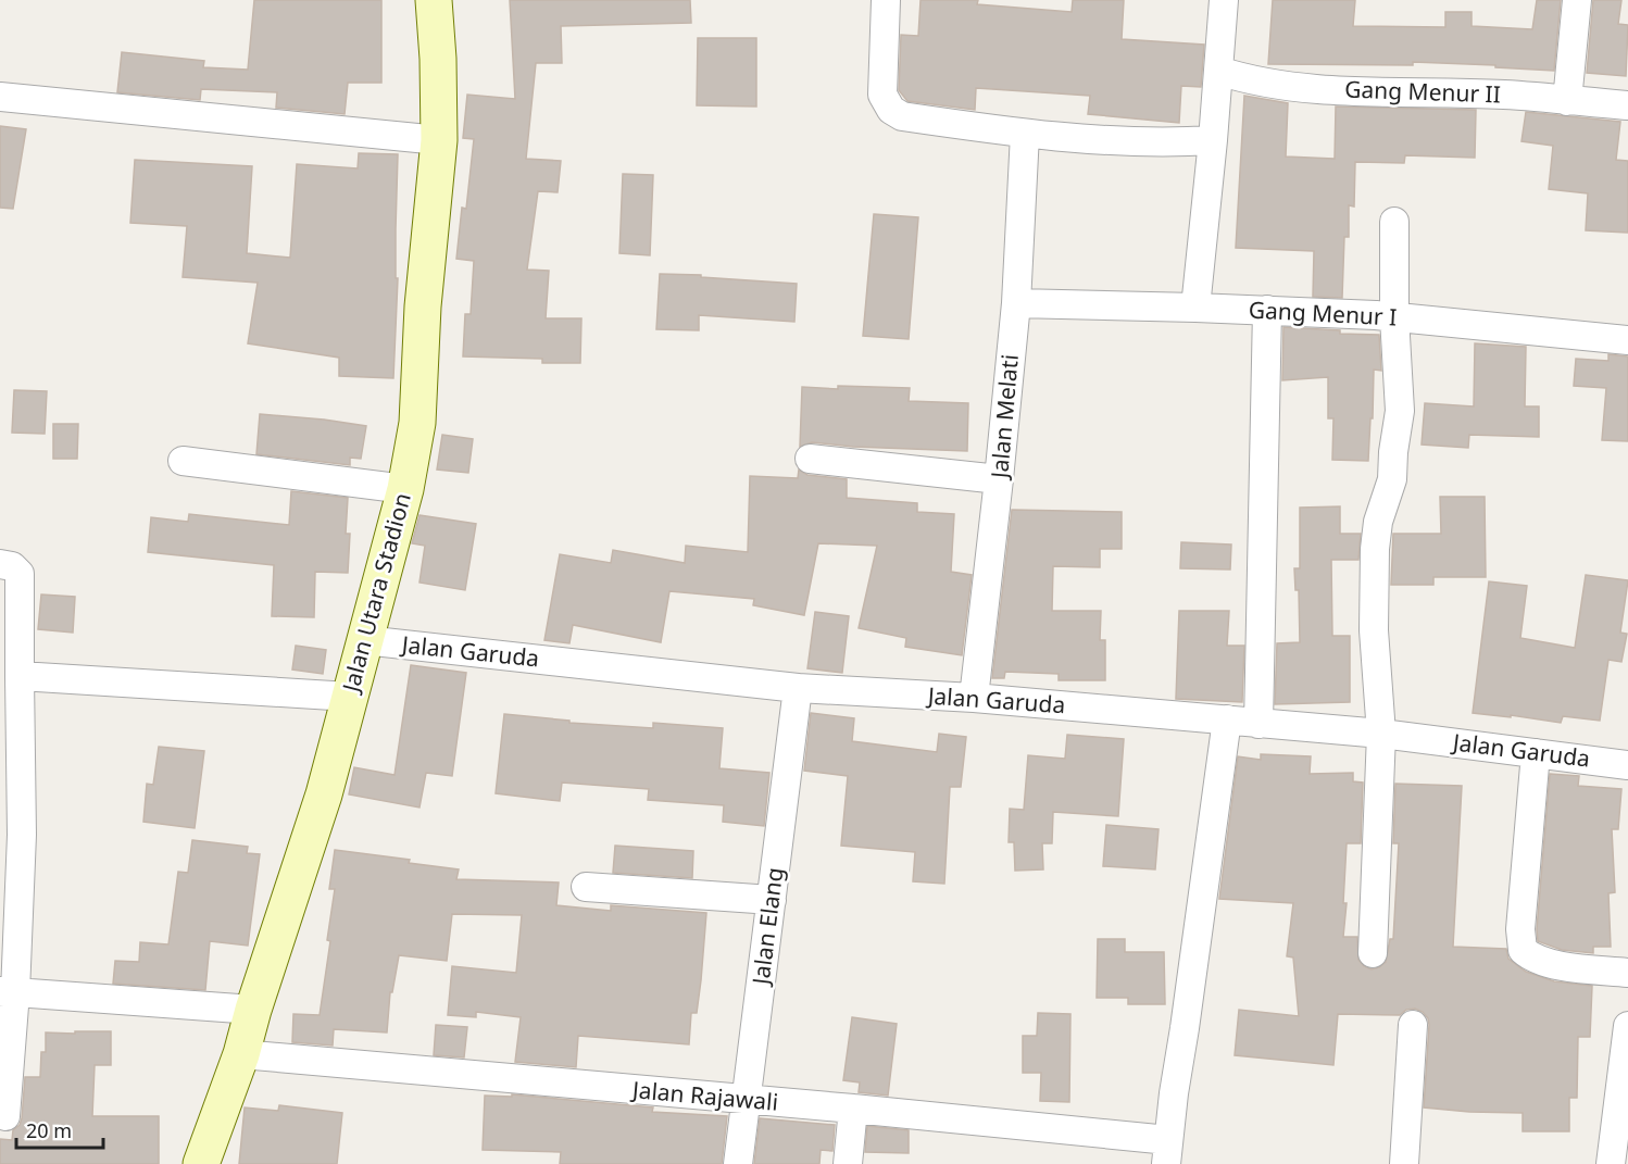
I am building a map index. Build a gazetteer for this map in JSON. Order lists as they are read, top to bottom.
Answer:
{
  "streets": {
    "street": [
      "Gang Menur II",
      "Gang Menur I",
      "Jalan Melati",
      "Jalan Utara Stadion",
      "Jalan Garuda",
      "Jalan Elang",
      "Jalan Rajawali"
    ]
  },
  "crossings": [
    ["Gang Menur I", "Jalan Melati"],
    ["Jalan Melati", "Jalan Garuda"],
    ["Jalan Utara Stadion", "Jalan Garuda"],
    ["Jalan Utara Stadion", "Jalan Rajawali"],
    ["Jalan Garuda", "Jalan Elang"],
    ["Jalan Elang", "Jalan Rajawali"]
  ],
  "scale_bar": "20 m"
}
